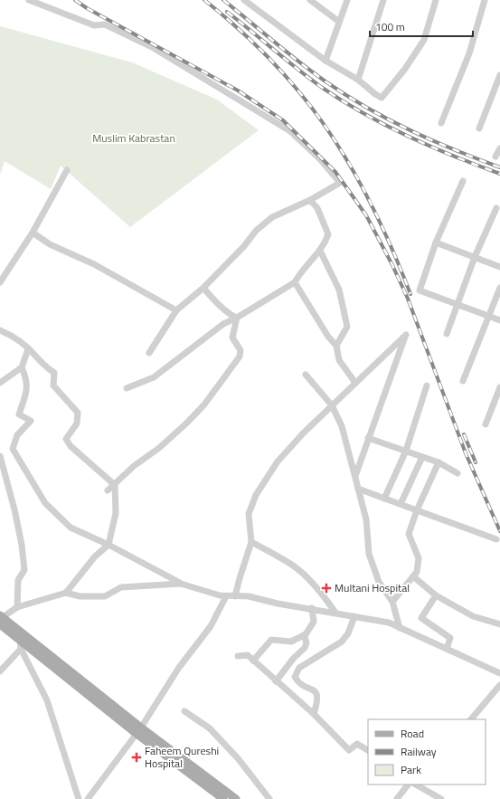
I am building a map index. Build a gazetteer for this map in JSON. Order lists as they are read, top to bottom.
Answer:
{
  "parks": ["Muslim Kabrastan"],
  "places": {
    "health": ["Multani Hospital", "Faheem Qureshi Hospital"]
  },
  "legend": ["Road", "Railway", "Park"],
  "scale_bar": "100 m"
}
